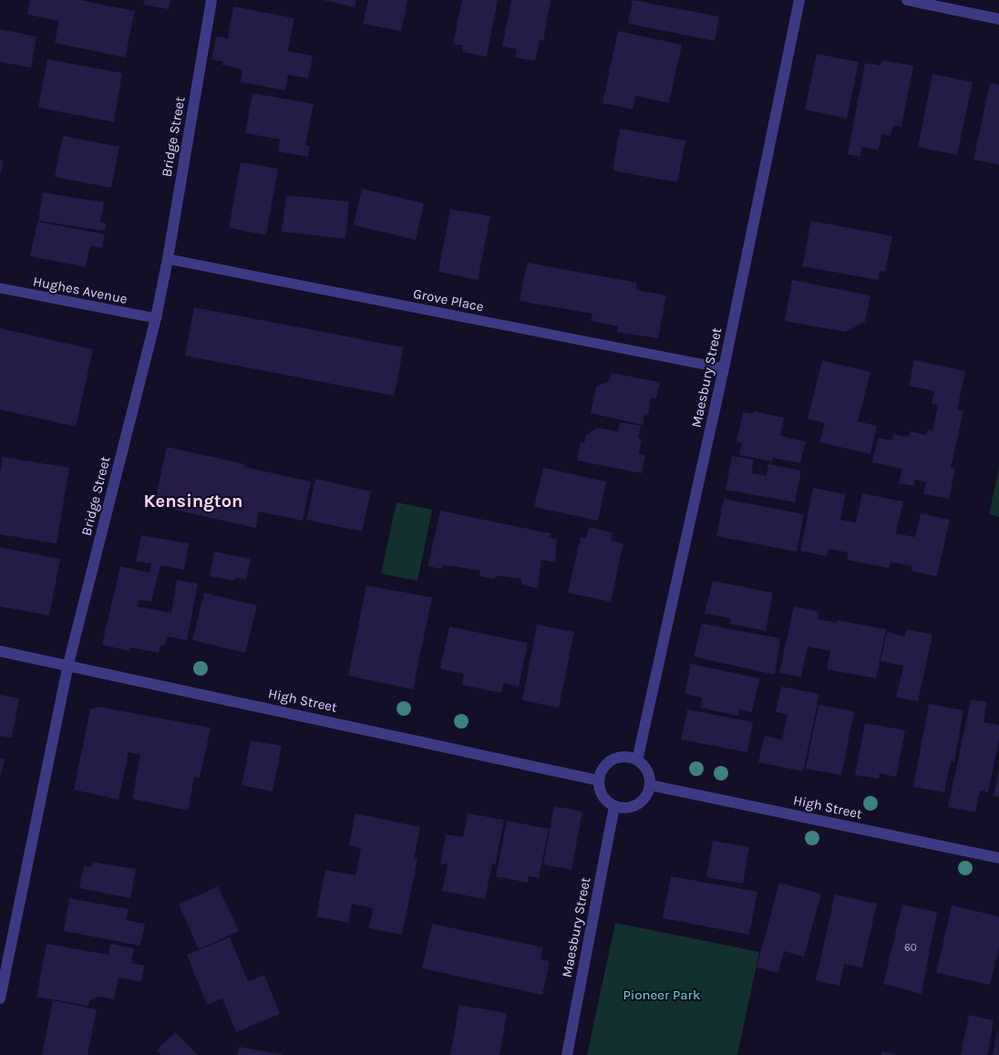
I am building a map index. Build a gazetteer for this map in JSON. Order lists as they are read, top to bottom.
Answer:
{
  "streets": {
    "street": ["Bridge Street", "Maesbury Street", "High Street"],
    "lane": ["Hughes Avenue", "Grove Place"]
  },
  "crossings": [
    ["Bridge Street", "Hughes Avenue"],
    ["Bridge Street", "Grove Place"],
    ["Bridge Street", "High Street"],
    ["Grove Place", "Maesbury Street"],
    ["Maesbury Street", "High Street"]
  ],
  "districts": ["Kensington"],
  "parks": ["Pioneer Park"],
  "house_numbers": ["60"]
}
